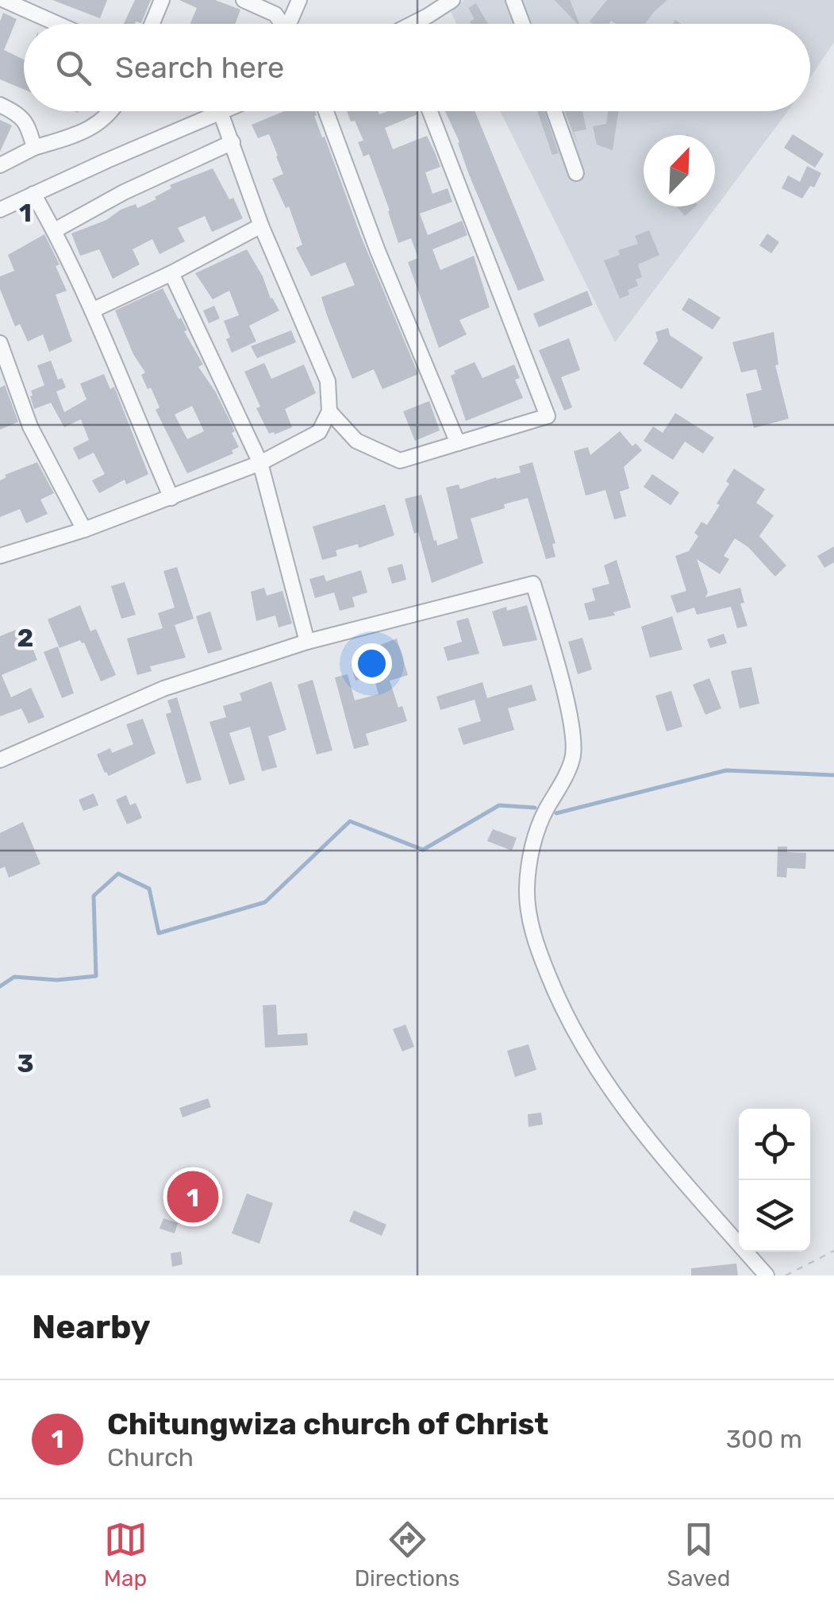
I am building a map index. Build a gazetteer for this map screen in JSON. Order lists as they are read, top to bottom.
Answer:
{
  "north": "top right",
  "page": {
    "search": "Search here",
    "pins": "1",
    "heading": "Nearby",
    "list": [
      {
        "mark": "1",
        "name": "Chitungwiza church of Christ",
        "note": "Church",
        "value": "300 m"
      }
    ],
    "nav": ["Map", "Directions", "Saved"]
  },
  "grid": {
    "rows": ["1", "2", "3"]
  }
}
